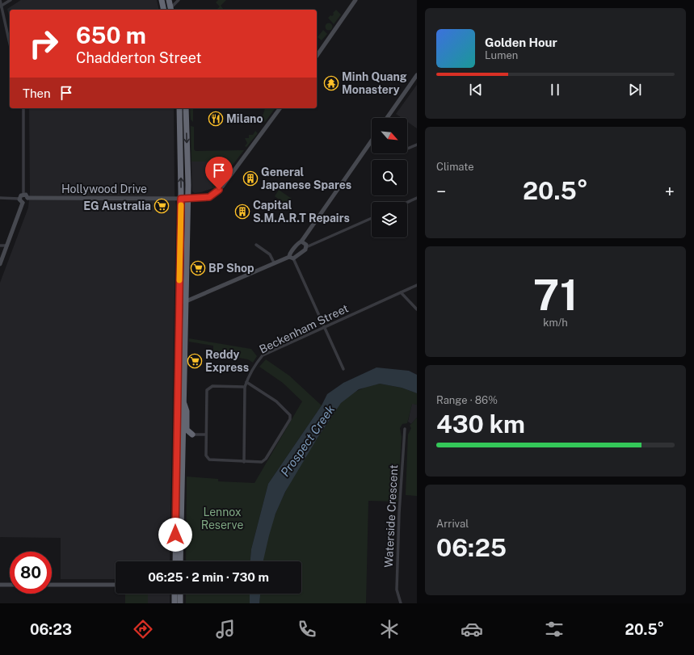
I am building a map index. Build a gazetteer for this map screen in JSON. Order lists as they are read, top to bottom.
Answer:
{
  "streets": {
    "street": ["Hollywood Drive", "Beckenham Street", "Waterside Crescent"]
  },
  "water": ["Prospect Creek"],
  "parks": ["Lennox Reserve"],
  "places": {
    "temple": ["Minh Quang Monastery"],
    "restaurant": ["Milano"],
    "building": ["General Japanese Spares", "Capital S.M.A.R.T Repairs"],
    "supermarket": ["EG Australia", "BP Shop", "Reddy Express"]
  },
  "north": "bottom right",
  "page": {
    "turn": ["650 m", "Chadderton Street"],
    "song": ["Golden Hour", "Lumen"],
    "then": "Then",
    "tile": [
      "Climate",
      ["71", "km/h"],
      ["Range · 86%", "430 km"],
      ["Arrival", "06:25"]
    ],
    "heat": ["−", "20.5°", "+"],
    "limit": "80",
    "trip": "06:25 · 2 min · 730 m",
    "tabs": ["06:23", "20.5°"]
  }
}
